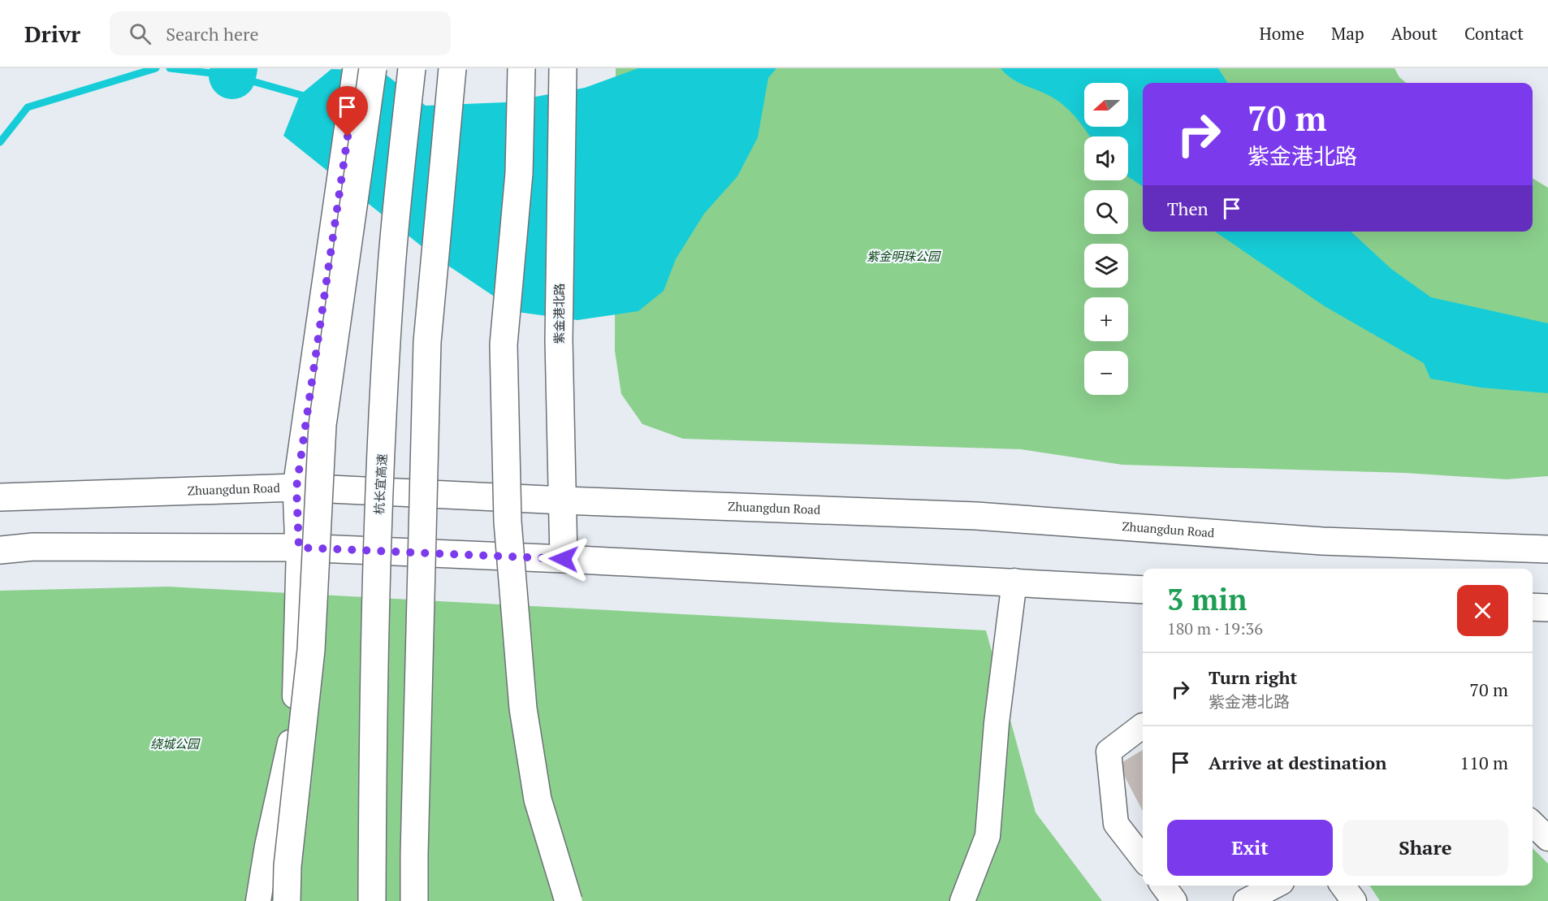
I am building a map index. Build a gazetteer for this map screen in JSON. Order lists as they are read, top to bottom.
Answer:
{
  "streets": {
    "main road": ["紫金港北路", "杭长宜高速", "Zhuangdun Road"]
  },
  "crossings": [
    ["紫金港北路", "Zhuangdun Road"]
  ],
  "parks": ["紫金明珠公园", "绕城公园"],
  "north": "left",
  "page": {
    "header": "Drivr",
    "search": "Search here",
    "nav": [
      "Home",
      "Map",
      "About",
      "Contact"
    ],
    "map_buttons": ["+", "−"],
    "turn": ["70 m", "紫金港北路"],
    "then": "Then",
    "heading": ["3 min", "180 m · 19:36"],
    "list": [
      {
        "name": "Turn right",
        "note": "紫金港北路",
        "value": "70 m"
      },
      {
        "name": "Arrive at destination",
        "value": "110 m"
      }
    ],
    "buttons": ["Exit", "Share"]
  }
}
